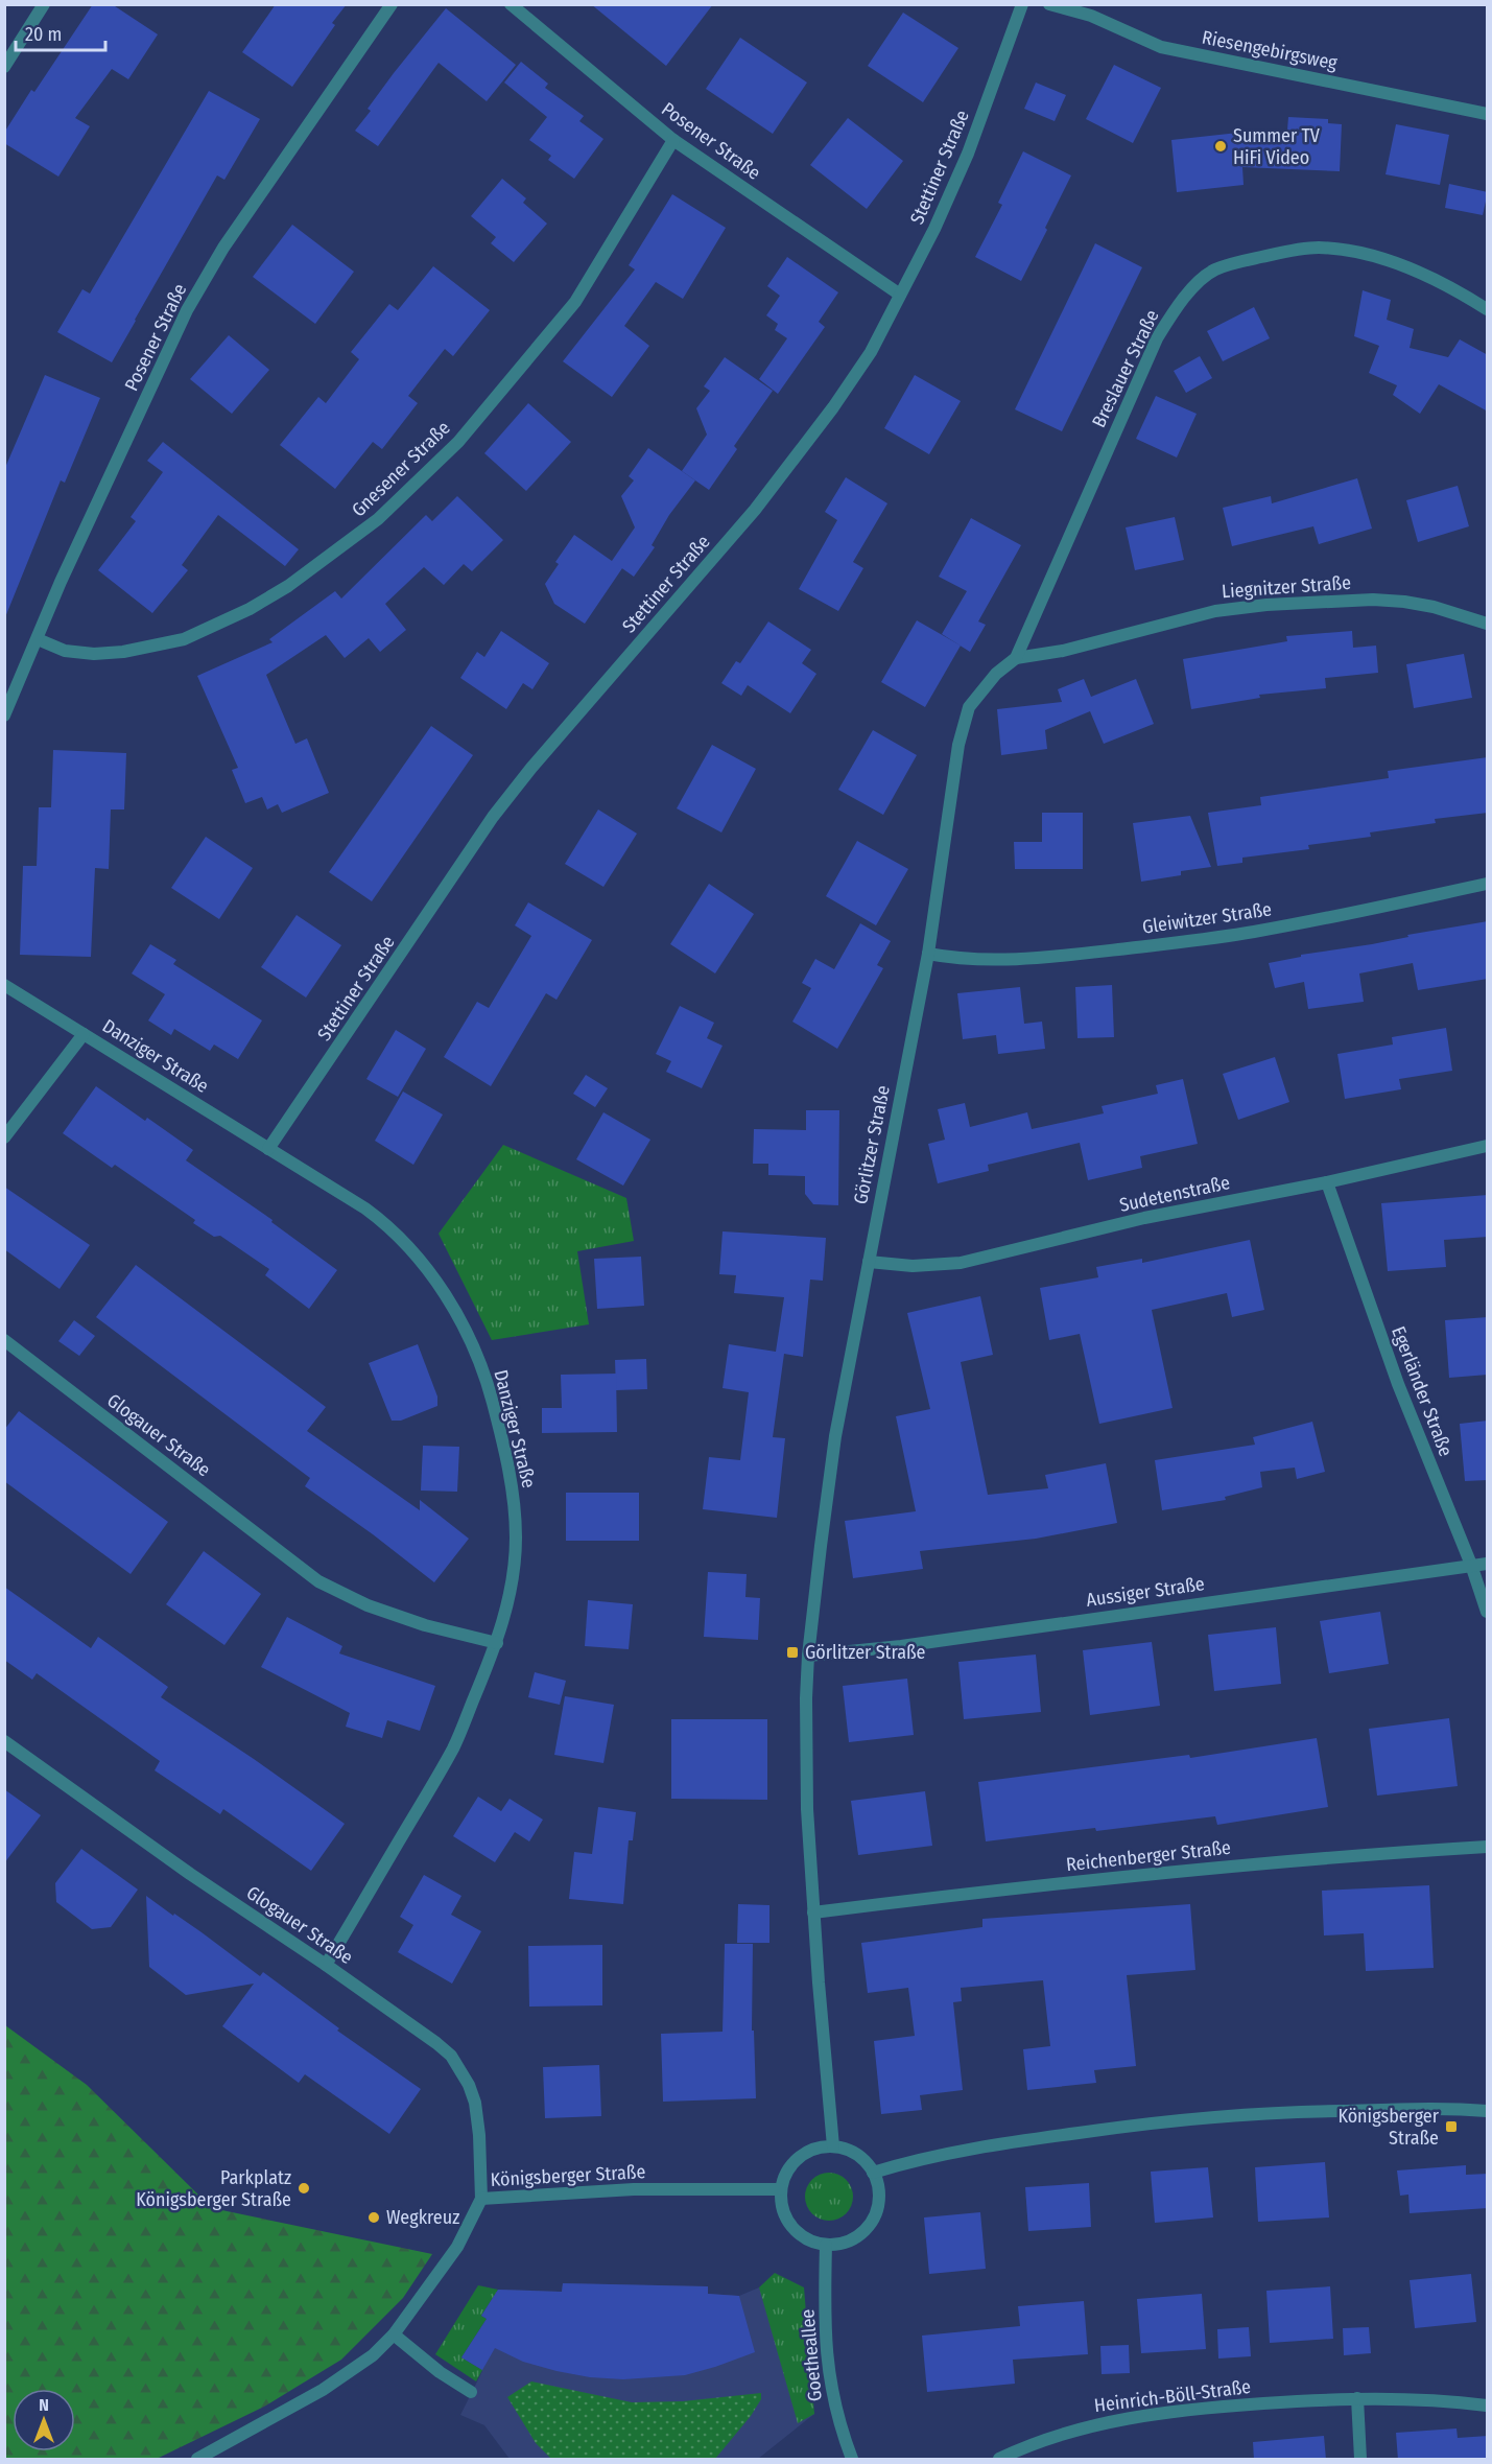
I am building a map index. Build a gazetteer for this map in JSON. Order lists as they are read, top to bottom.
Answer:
{
  "streets": {
    "street": [
      "Riesengebirgsweg",
      "Posener Straße",
      "Stettiner Straße",
      "Breslauer Straße",
      "Gnesener Straße",
      "Liegnitzer Straße",
      "Gleiwitzer Straße",
      "Danziger Straße",
      "Görlitzer Straße",
      "Sudetenstraße",
      "Egerländer Straße",
      "Glogauer Straße",
      "Aussiger Straße",
      "Reichenberger Straße",
      "Königsberger Straße",
      "Goetheallee",
      "Heinrich-Böll-Straße"
    ]
  },
  "crossings": [
    ["Posener Straße", "Stettiner Straße"],
    ["Posener Straße", "Gnesener Straße"],
    ["Stettiner Straße", "Danziger Straße"],
    ["Breslauer Straße", "Liegnitzer Straße"],
    ["Breslauer Straße", "Görlitzer Straße"],
    ["Liegnitzer Straße", "Görlitzer Straße"],
    ["Gleiwitzer Straße", "Görlitzer Straße"],
    ["Danziger Straße", "Glogauer Straße"],
    ["Görlitzer Straße", "Sudetenstraße"],
    ["Görlitzer Straße", "Aussiger Straße"],
    ["Görlitzer Straße", "Reichenberger Straße"],
    ["Görlitzer Straße", "Königsberger Straße"],
    ["Görlitzer Straße", "Goetheallee"],
    ["Sudetenstraße", "Egerländer Straße"],
    ["Egerländer Straße", "Aussiger Straße"],
    ["Glogauer Straße", "Königsberger Straße"],
    ["Königsberger Straße", "Goetheallee"]
  ],
  "places": {
    "other": ["Summer TV HiFi Video", "Parkplatz Königsberger Straße", "Wegkreuz"],
    "transit": ["Görlitzer Straße", "Königsberger Straße"]
  },
  "scale_bar": "20 m",
  "north": "top"
}
